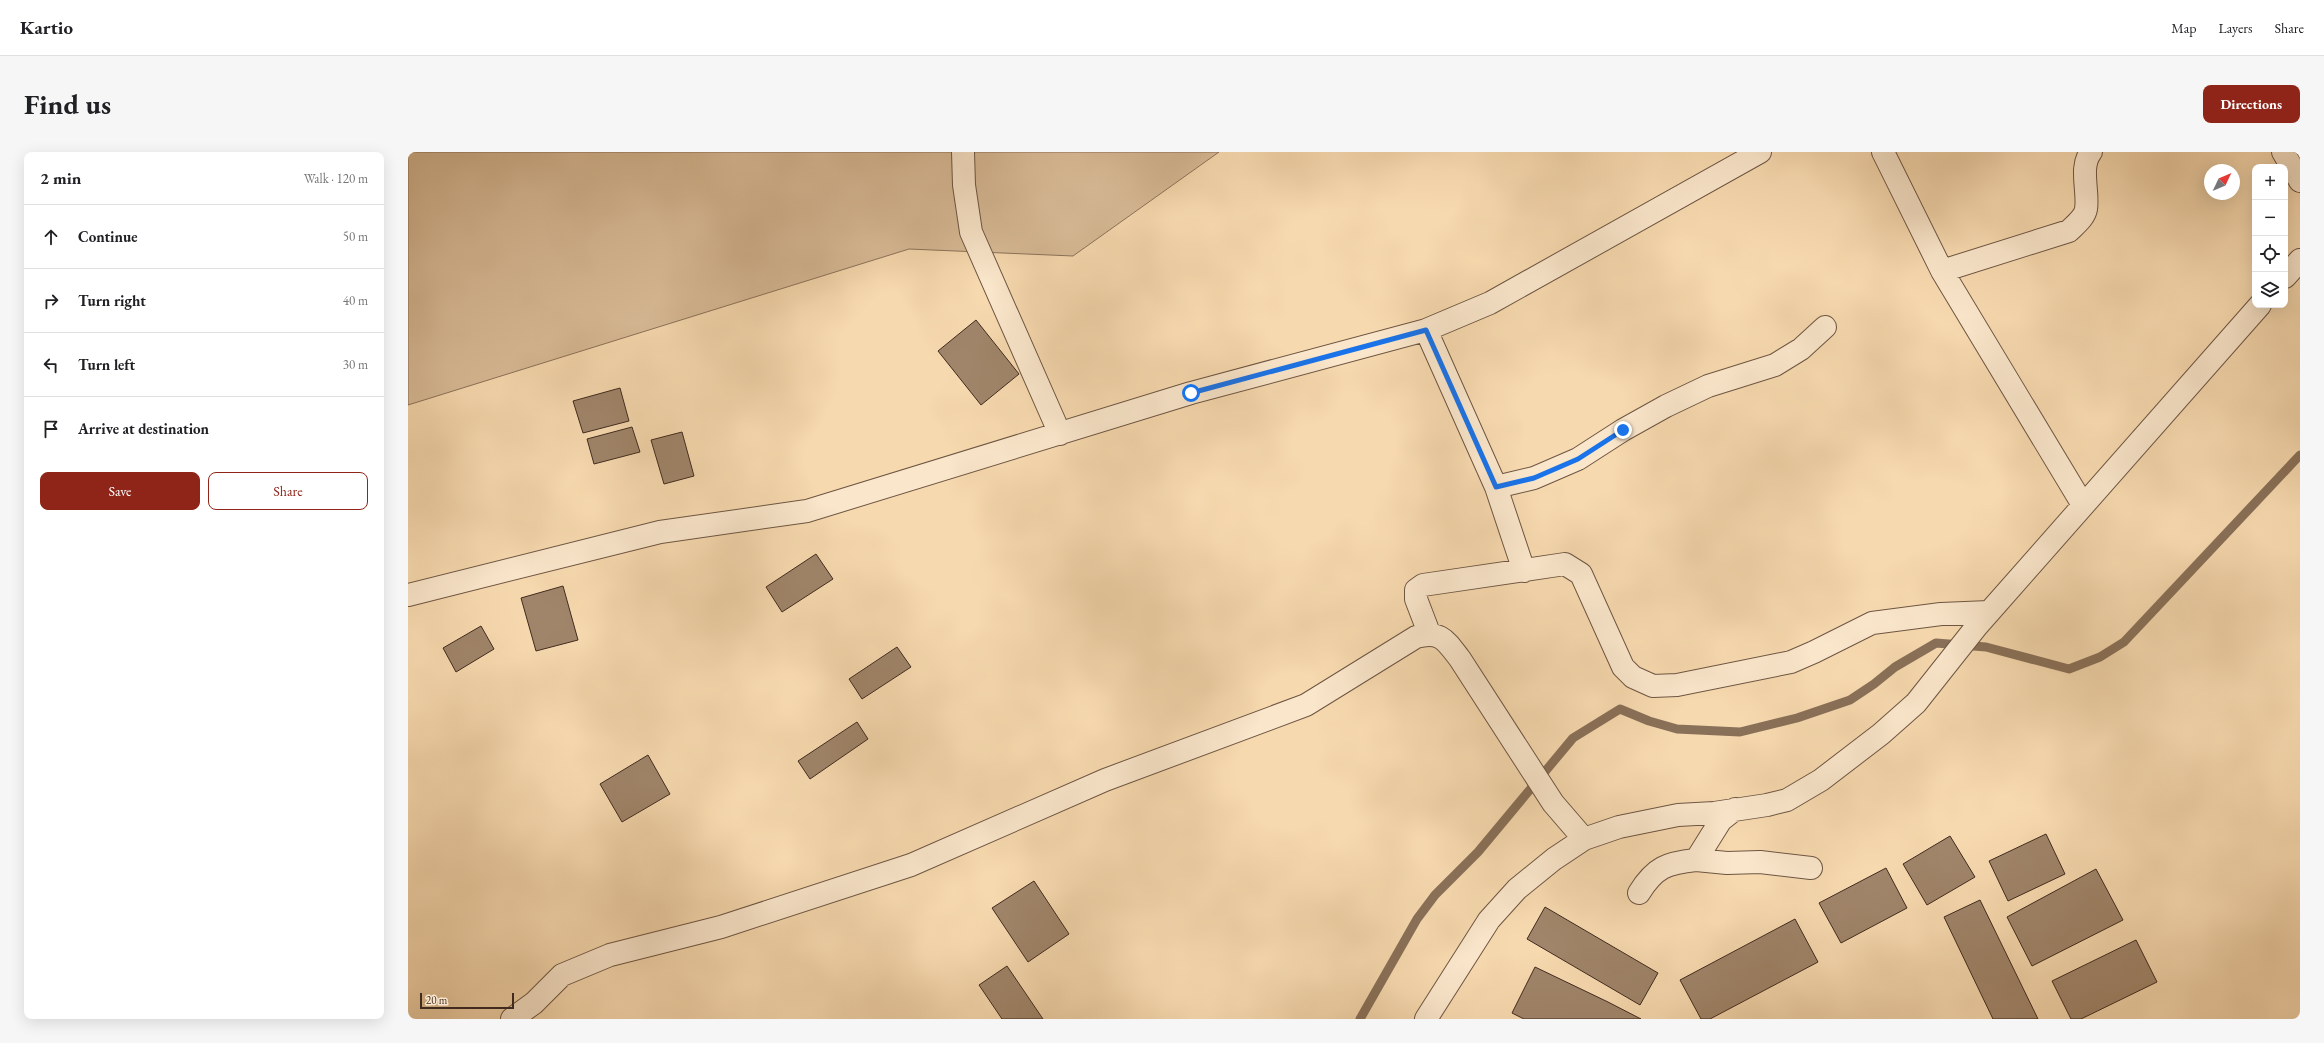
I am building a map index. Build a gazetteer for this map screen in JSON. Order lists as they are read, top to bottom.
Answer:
{
  "scale_bar": "20 m",
  "north": "top right",
  "page": {
    "header": "Kartio",
    "nav": ["Map", "Layers", "Share"],
    "buttons": [
      "Directions",
      ["Save", "Share"]
    ],
    "title": "Find us",
    "heading": ["2 min", "Walk · 120 m"],
    "map_buttons": ["+", "−"],
    "list": [
      ["Continue", "50 m"],
      ["Turn right", "40 m"],
      ["Turn left", "30 m"],
      "Arrive at destination"
    ],
    "scale": "20 m"
  }
}
